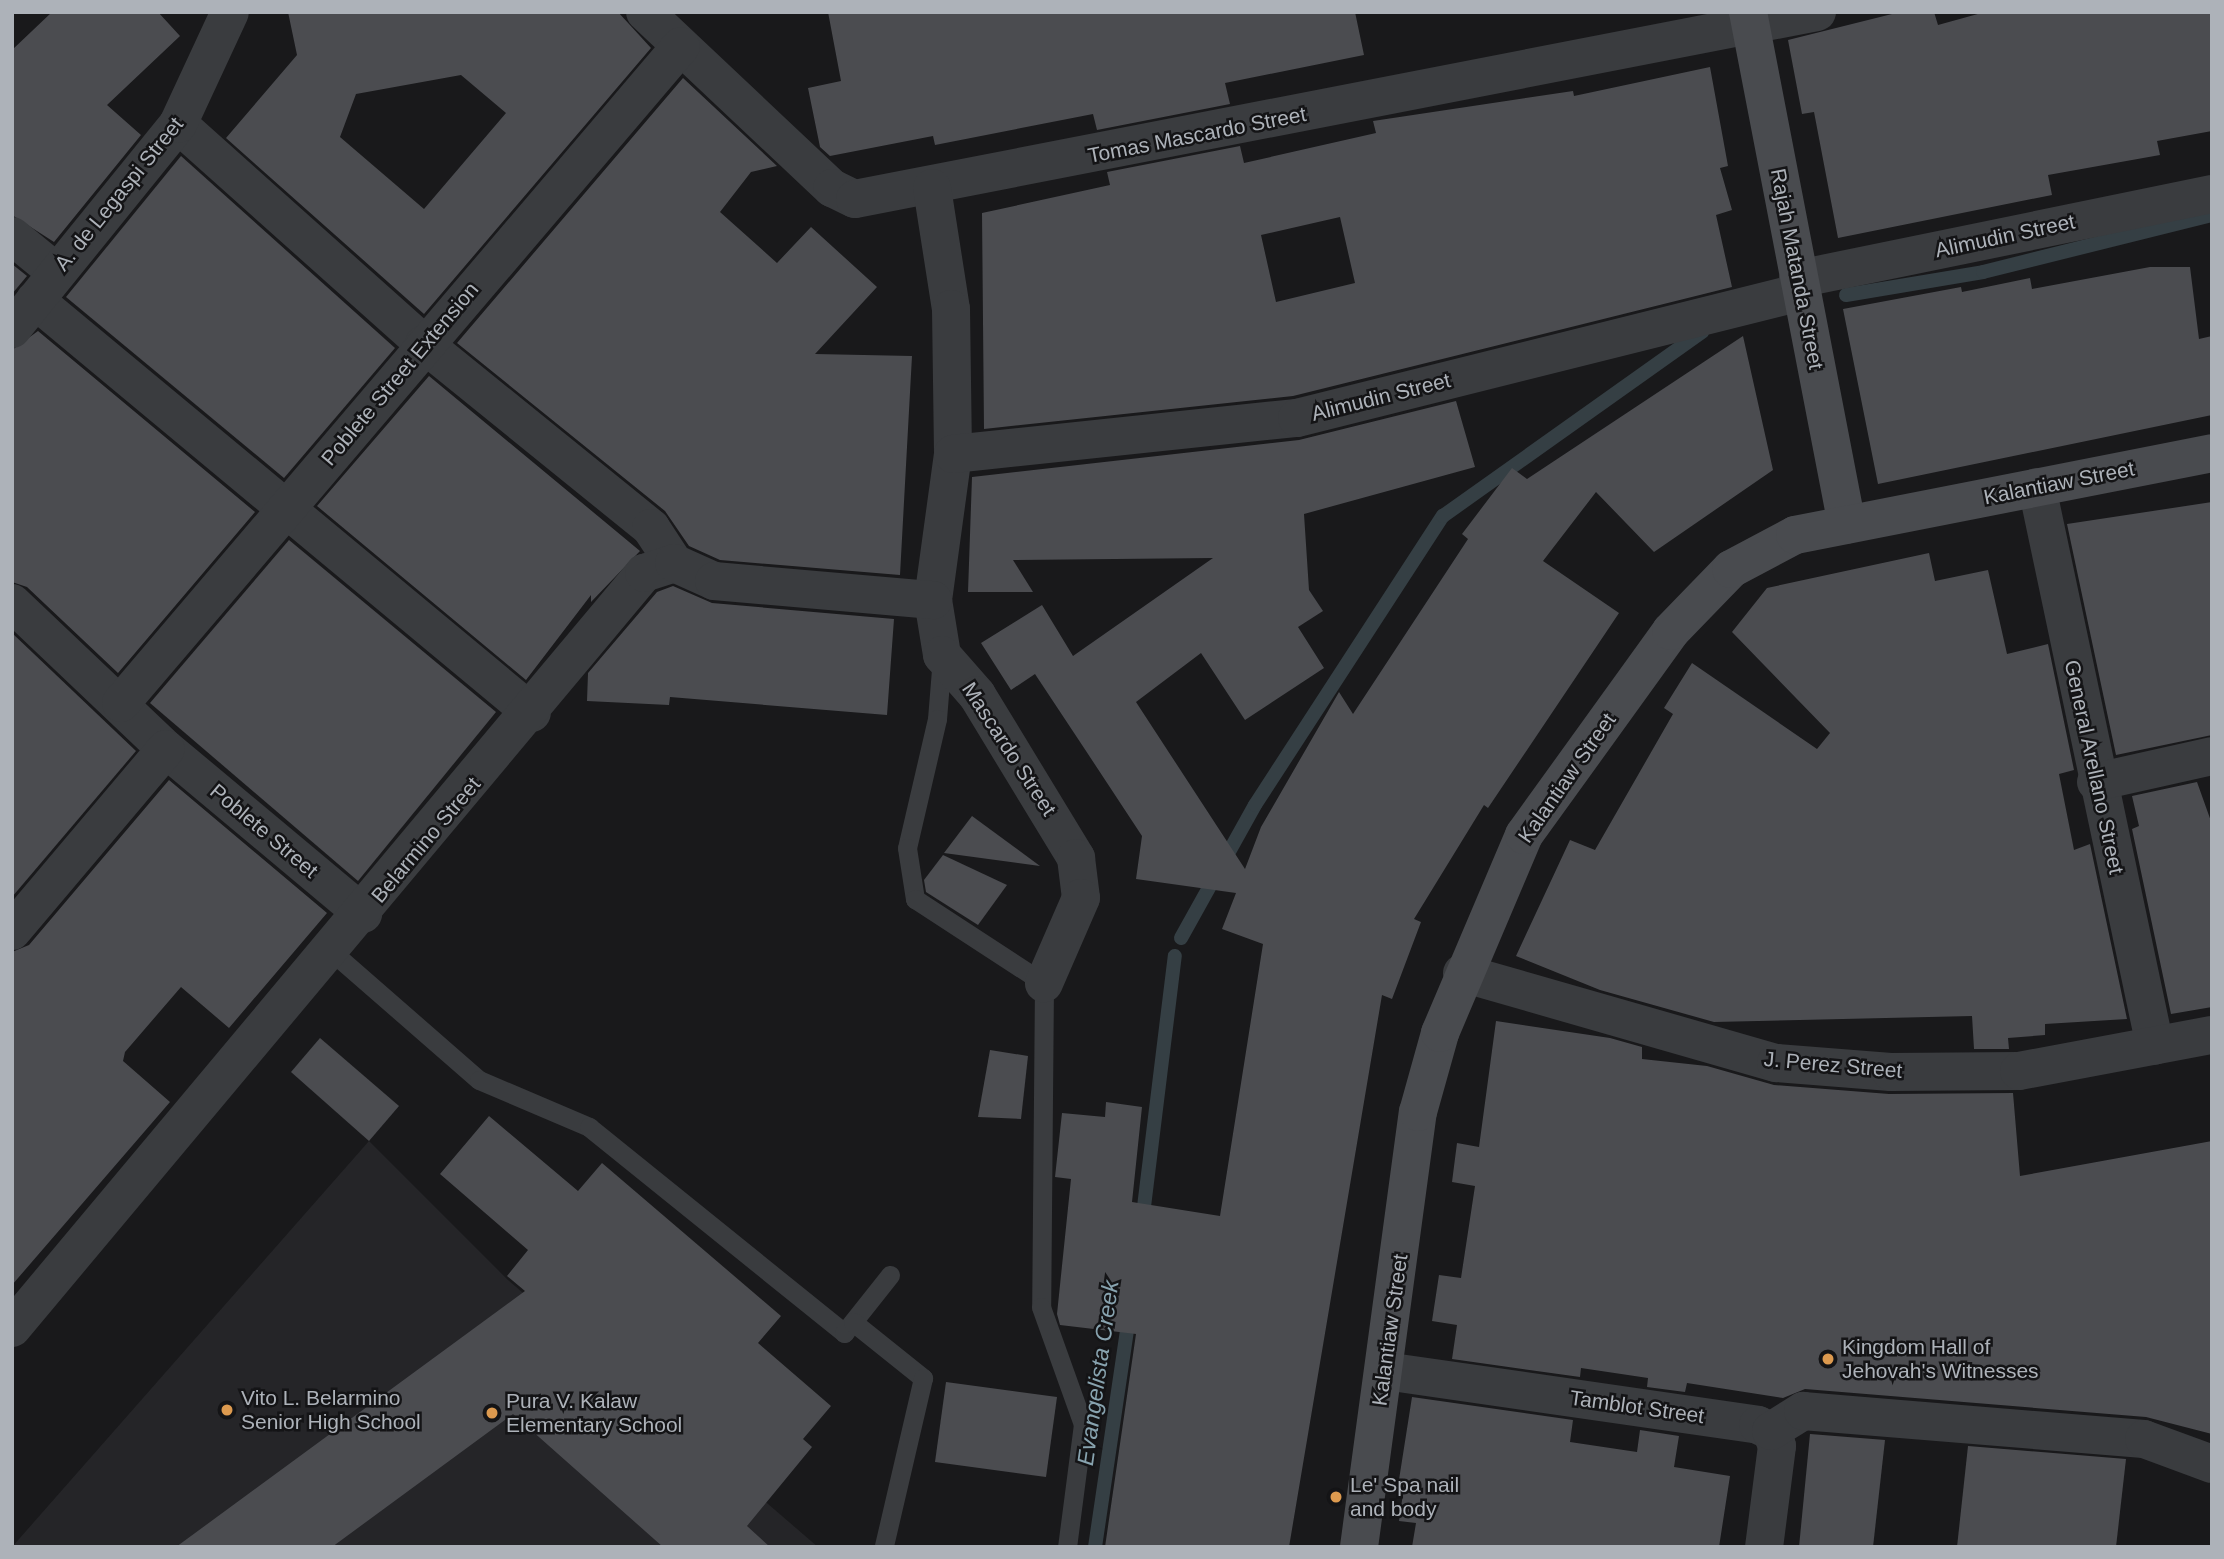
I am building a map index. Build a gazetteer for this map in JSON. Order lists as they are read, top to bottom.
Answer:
{
  "streets": {
    "street": [
      "Tomas Mascardo Street",
      "A. de Legaspi Street",
      "Alimudin Street",
      "Rajah Matanda Street",
      "Poblete Street Extension",
      "Kalantiaw Street",
      "Mascardo Street",
      "General Arellano Street",
      "Poblete Street",
      "Belarmino Street",
      "J. Perez Street",
      "Tamblot Street"
    ]
  },
  "crossings": [
    ["Tomas Mascardo Street", "Rajah Matanda Street"],
    ["Tomas Mascardo Street", "Poblete Street Extension"],
    ["Alimudin Street", "Rajah Matanda Street"],
    ["Rajah Matanda Street", "Kalantiaw Street"],
    ["Poblete Street Extension", "Poblete Street"],
    ["Kalantiaw Street", "General Arellano Street"],
    ["Kalantiaw Street", "J. Perez Street"],
    ["Kalantiaw Street", "Tamblot Street"],
    ["General Arellano Street", "J. Perez Street"],
    ["Poblete Street", "Belarmino Street"]
  ],
  "water": ["Evangelista Creek"],
  "places": [
    "Kingdom Hall of Jehovah's Witnesses",
    "Vito L. Belarmino Senior High School",
    "Pura V. Kalaw Elementary School",
    "Le' Spa nail and body"
  ]
}
